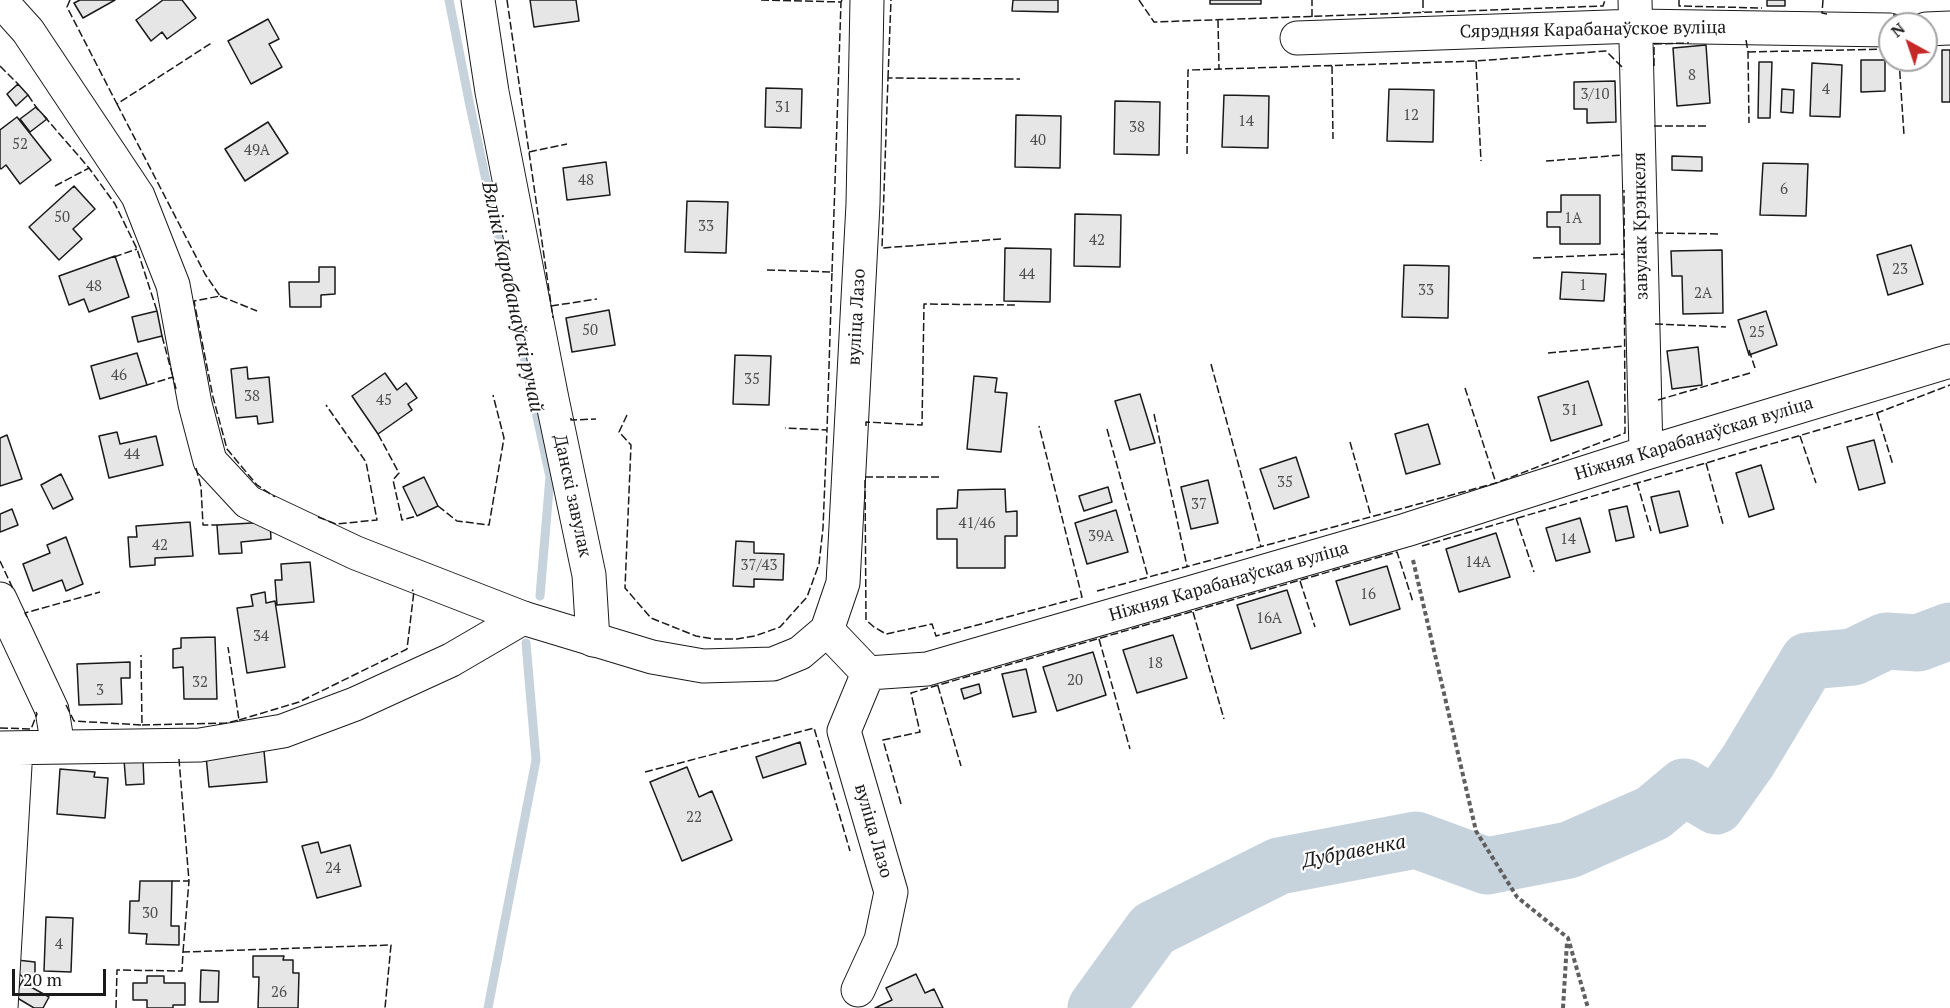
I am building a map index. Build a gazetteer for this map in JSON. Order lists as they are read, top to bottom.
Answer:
{
  "streets": {
    "street": [
      "Сярэдняя Карабанаўское вуліца",
      "завулак Крэнкеля",
      "вуліца Лазо",
      "Ніжняя Карабанаўская вуліца",
      "Данскі завулак"
    ]
  },
  "crossings": [
    ["Сярэдняя Карабанаўское вуліца", "завулак Крэнкеля"],
    ["завулак Крэнкеля", "Ніжняя Карабанаўская вуліца"],
    ["вуліца Лазо", "Ніжняя Карабанаўская вуліца"]
  ],
  "water": ["Вялікі Карабанаўскі ручай", "Дубравенка"],
  "house_numbers": [
    "8",
    "4",
    "3/10",
    "31",
    "12",
    "14",
    "38",
    "40",
    "52",
    "49А",
    "48",
    "6",
    "50",
    "1А",
    "33",
    "42",
    "23",
    "44",
    "1",
    "48",
    "33",
    "2А",
    "50",
    "25",
    "46",
    "35",
    "38",
    "45",
    "31",
    "44",
    "35",
    "37",
    "41/46",
    "39А",
    "14",
    "42",
    "14А",
    "37/43",
    "16",
    "16А",
    "34",
    "18",
    "20",
    "32",
    "3",
    "22",
    "24",
    "30",
    "4",
    "26"
  ],
  "scale_bar": "20 m",
  "north": "top left"
}
